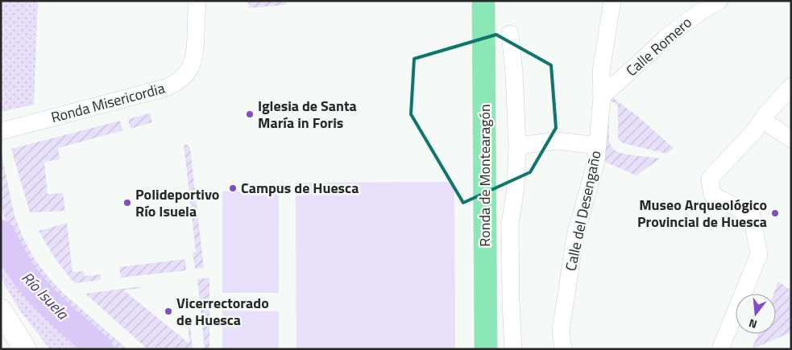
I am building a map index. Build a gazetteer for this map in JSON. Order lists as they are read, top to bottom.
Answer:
{
  "streets": {
    "main road": ["Ronda de Montearagón"],
    "street": ["Calle Romero", "Ronda Misericordia", "Calle del Desengaño"]
  },
  "crossings": [
    ["Calle Romero", "Calle del Desengaño"]
  ],
  "water": ["Río Isuela"],
  "places": [
    "Iglesia de Santa María in Foris",
    "Campus de Huesca",
    "Polideportivo Río Isuela",
    "Museo Arqueológico Provincial de Huesca",
    "Vicerrectorado de Huesca"
  ],
  "north": "bottom"
}
